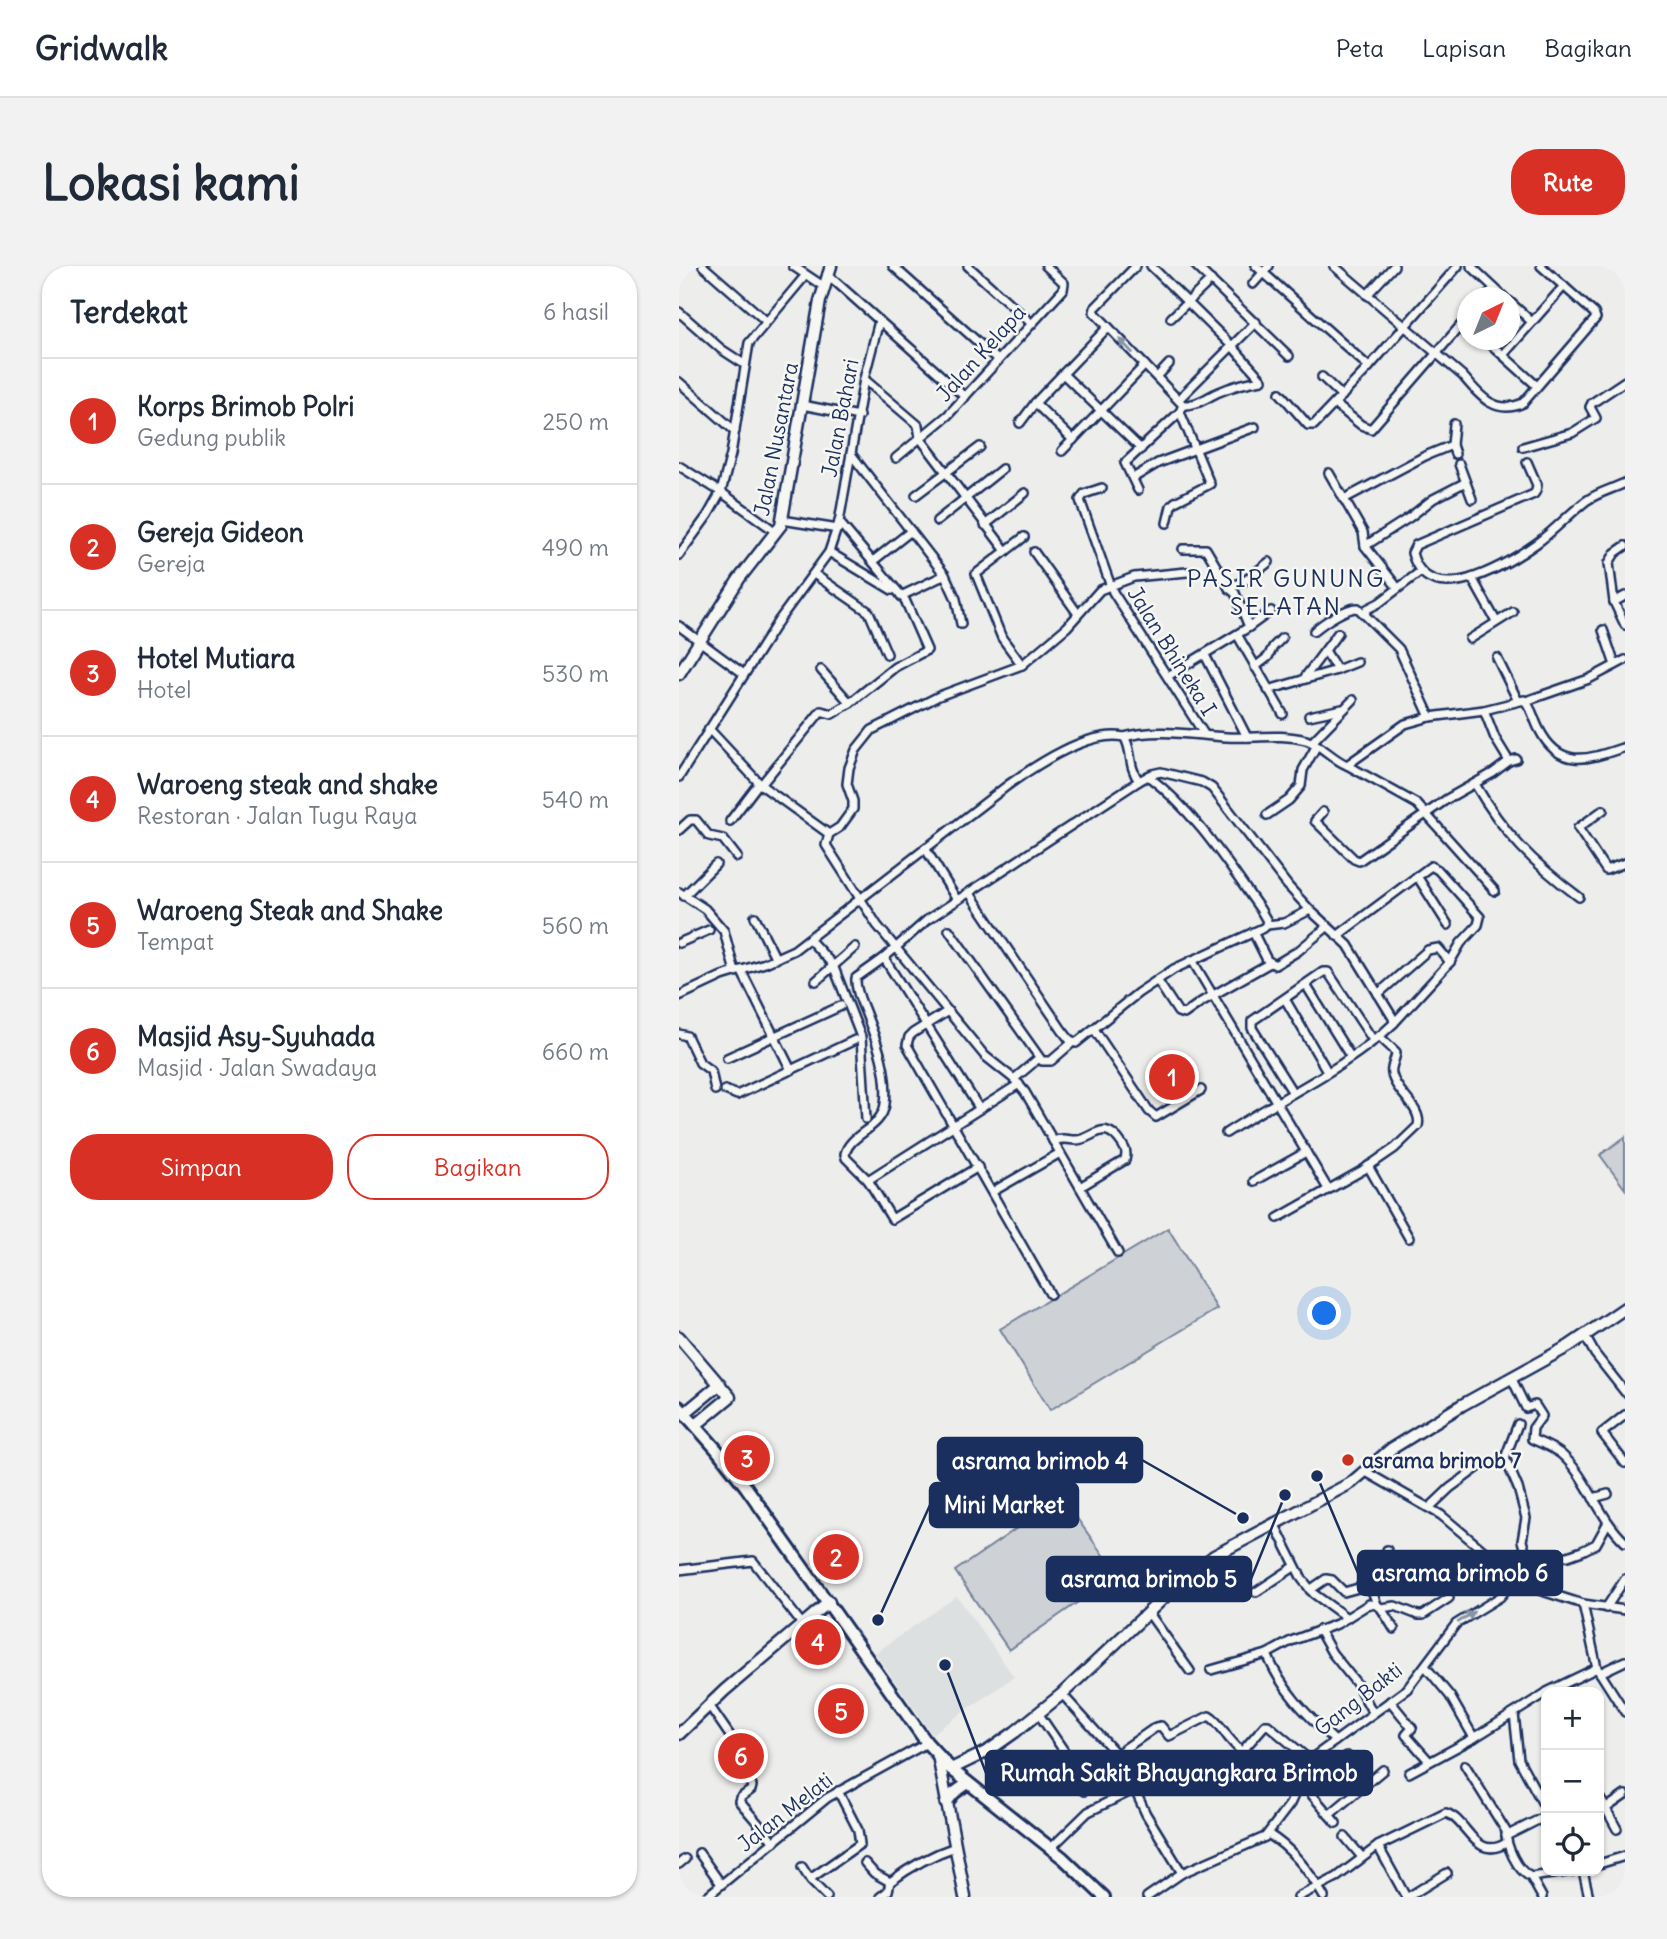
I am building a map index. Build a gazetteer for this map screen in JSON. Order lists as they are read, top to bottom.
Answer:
{
  "streets": {
    "street": [
      "Jalan Kelapa",
      "Jalan Bahari",
      "Jalan Nusantara",
      "Jalan Bhineka I",
      "Gang Bakti",
      "Jalan Melati"
    ]
  },
  "districts": ["PASIR GUNUNG SELATAN"],
  "places": [
    "asrama brimob 7",
    "asrama brimob 6",
    "asrama brimob 5",
    "asrama brimob 4",
    "Mini Market",
    "Rumah Sakit Bhayangkara Brimob"
  ],
  "north": "top right",
  "page": {
    "header": "Gridwalk",
    "nav": ["Peta", "Lapisan", "Bagikan"],
    "buttons": [
      "Rute",
      ["Simpan", "Bagikan"]
    ],
    "title": "Lokasi kami",
    "heading": ["Terdekat", "6 hasil"],
    "list": [
      {
        "mark": "1",
        "name": "Korps Brimob Polri",
        "note": "Gedung publik",
        "value": "250 m"
      },
      {
        "mark": "2",
        "name": "Gereja Gideon",
        "note": "Gereja",
        "value": "490 m"
      },
      {
        "mark": "3",
        "name": "Hotel Mutiara",
        "note": "Hotel",
        "value": "530 m"
      },
      {
        "mark": "4",
        "name": "Waroeng steak and shake",
        "note": "Restoran · Jalan Tugu Raya",
        "value": "540 m"
      },
      {
        "mark": "5",
        "name": "Waroeng Steak and Shake",
        "note": "Tempat",
        "value": "560 m"
      },
      {
        "mark": "6",
        "name": "Masjid Asy-Syuhada",
        "note": "Masjid · Jalan Swadaya",
        "value": "660 m"
      }
    ],
    "pins": [
      "1",
      "3",
      "2",
      "4",
      "5",
      "6"
    ],
    "map_buttons": ["+", "−"]
  }
}
